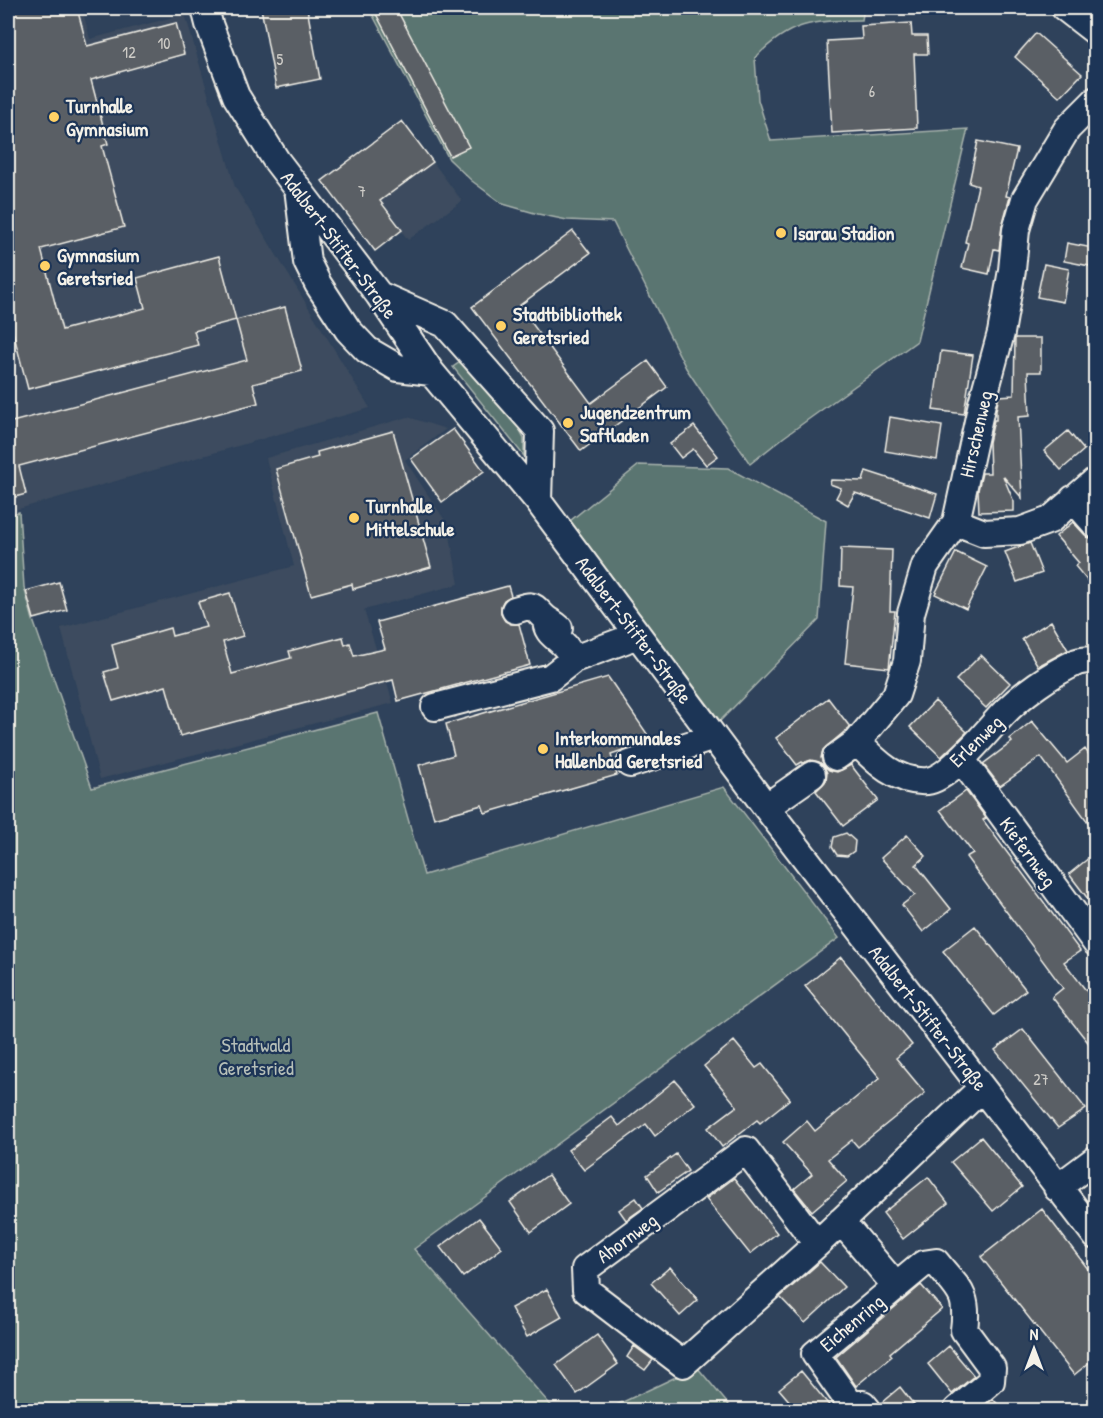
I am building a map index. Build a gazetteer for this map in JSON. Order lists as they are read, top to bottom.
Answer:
{
  "streets": {
    "street": [
      "Adalbert-Stifter-Straße",
      "Hirschenweg",
      "Erlenweg",
      "Kiefernweg",
      "Ahornweg",
      "Eichenring"
    ]
  },
  "crossings": [
    ["Adalbert-Stifter-Straße", "Ahornweg"],
    ["Hirschenweg", "Erlenweg"],
    ["Erlenweg", "Kiefernweg"],
    ["Ahornweg", "Eichenring"]
  ],
  "parks": ["Stadtwald Geretsried"],
  "places": [
    "Turnhalle Gymnasium",
    "Isarau Stadion",
    "Gymnasium Geretsried",
    "Stadtbibliothek Geretsried",
    "Jugendzentrum Saftladen",
    "Turnhalle Mittelschule",
    "Interkommunales Hallenbad Geretsried"
  ],
  "house_numbers": [
    "10",
    "12",
    "5",
    "6",
    "7",
    "27"
  ],
  "north": "top"
}
